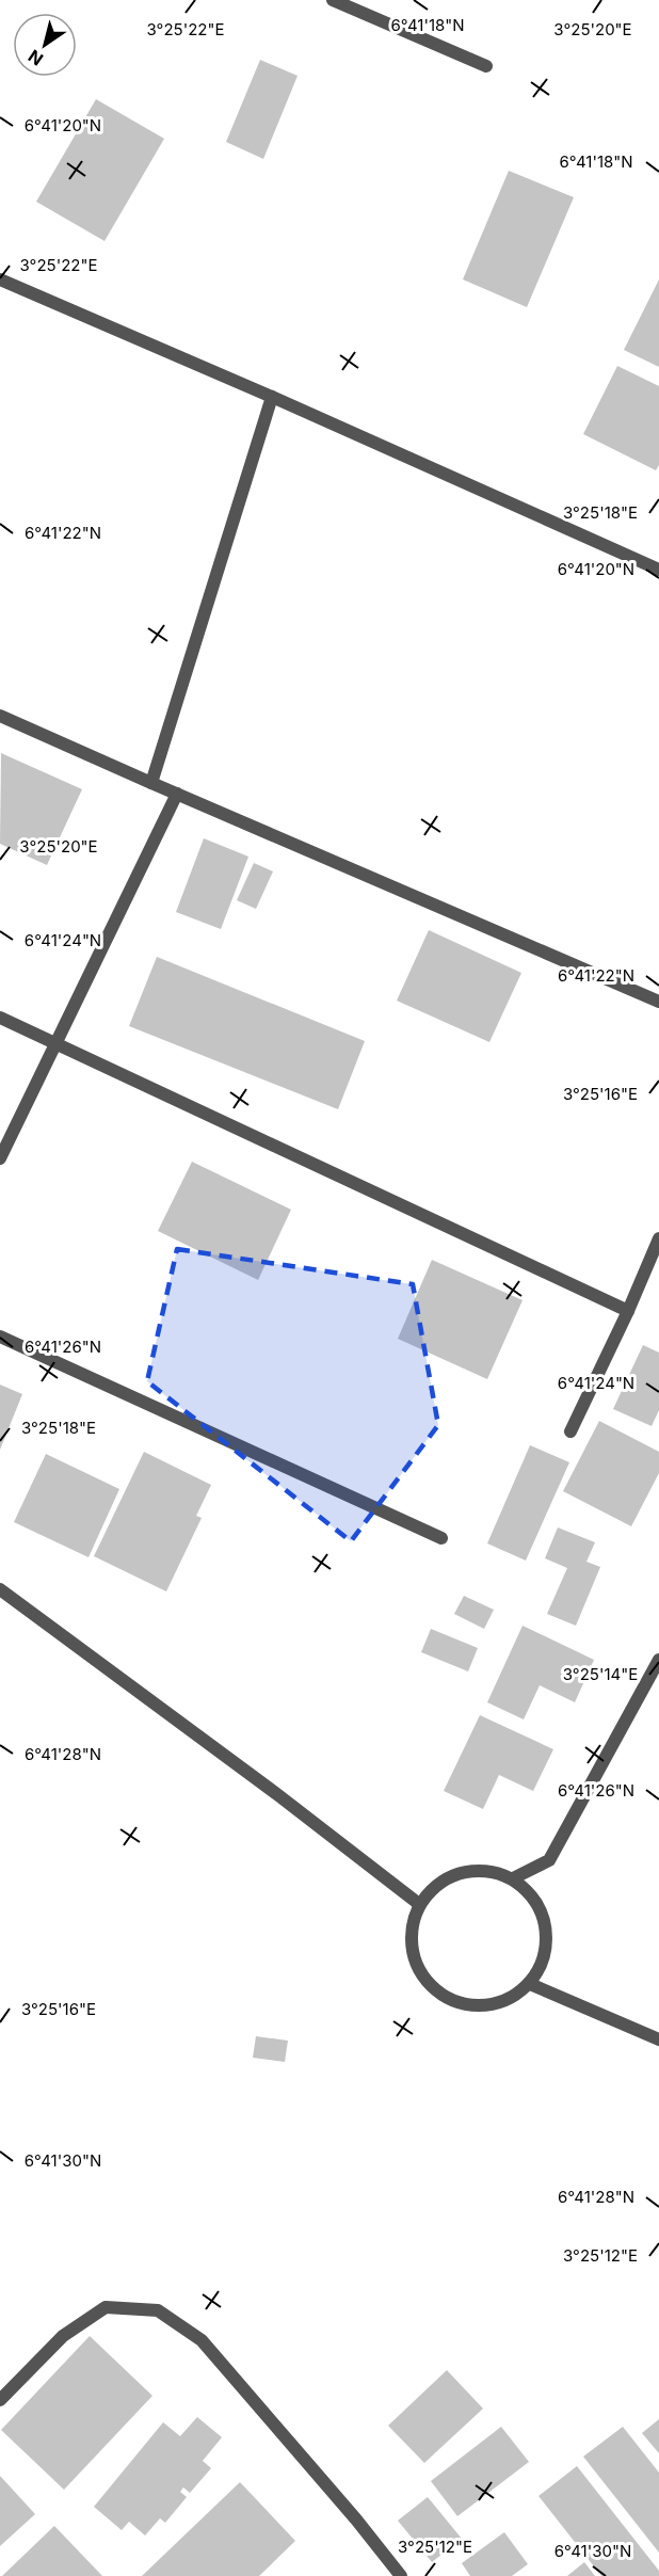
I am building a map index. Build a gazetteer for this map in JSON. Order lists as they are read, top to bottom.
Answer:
{
  "north": "bottom left",
  "coordinates": [
    "6°41'18\"N",
    "3°25'22\"E",
    "3°25'20\"E",
    "6°41'20\"N",
    "3°25'18\"E",
    "6°41'22\"N",
    "6°41'24\"N",
    "3°25'16\"E",
    "6°41'26\"N",
    "3°25'14\"E",
    "6°41'28\"N",
    "6°41'30\"N",
    "3°25'12\"E"
  ]
}
